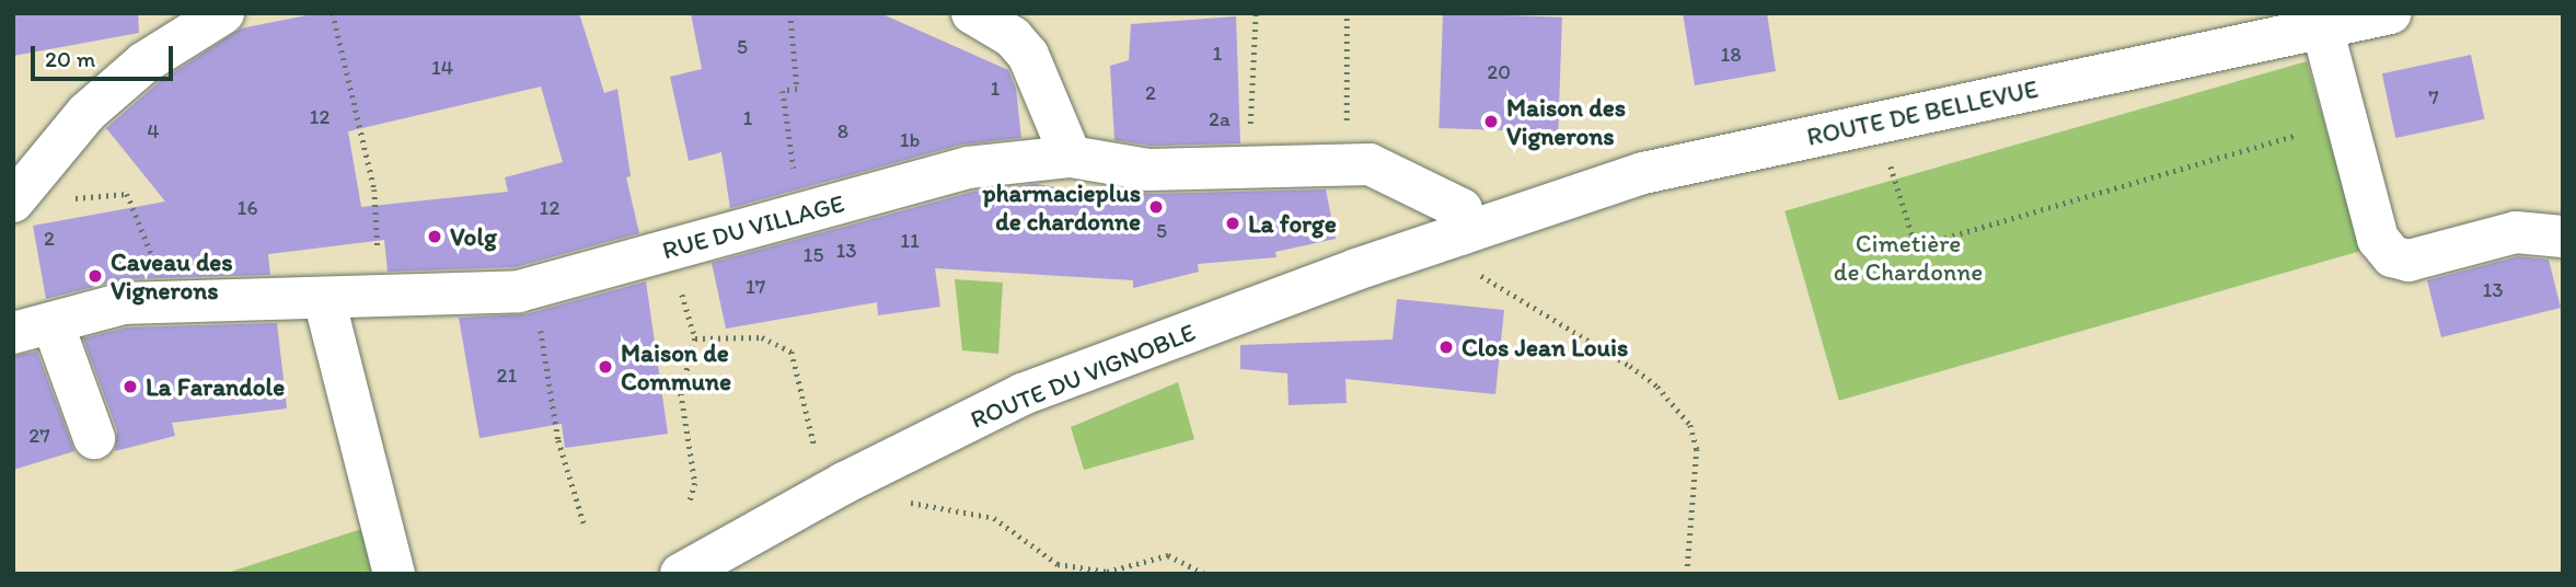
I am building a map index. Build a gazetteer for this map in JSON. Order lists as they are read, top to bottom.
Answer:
{
  "streets": {
    "street": ["ROUTE DE BELLEVUE", "RUE DU VILLAGE", "ROUTE DU VIGNOBLE"]
  },
  "crossings": [
    ["ROUTE DE BELLEVUE", "RUE DU VILLAGE"],
    ["ROUTE DE BELLEVUE", "ROUTE DU VIGNOBLE"],
    ["RUE DU VILLAGE", "ROUTE DU VIGNOBLE"]
  ],
  "parks": ["Cimetière de Chardonne"],
  "places": [
    "Maison des Vignerons",
    "pharmacieplus de chardonne",
    "La forge",
    "Volg",
    "Caveau des Vignerons",
    "Clos Jean Louis",
    "Maison de Commune",
    "La Farandole"
  ],
  "house_numbers": [
    "5",
    "1",
    "18",
    "14",
    "20",
    "1",
    "2",
    "7",
    "12",
    "1",
    "2a",
    "4",
    "8",
    "1b",
    "16",
    "12",
    "5",
    "2",
    "11",
    "13",
    "15",
    "17",
    "13",
    "21",
    "27"
  ],
  "scale_bar": "20 m"
}
